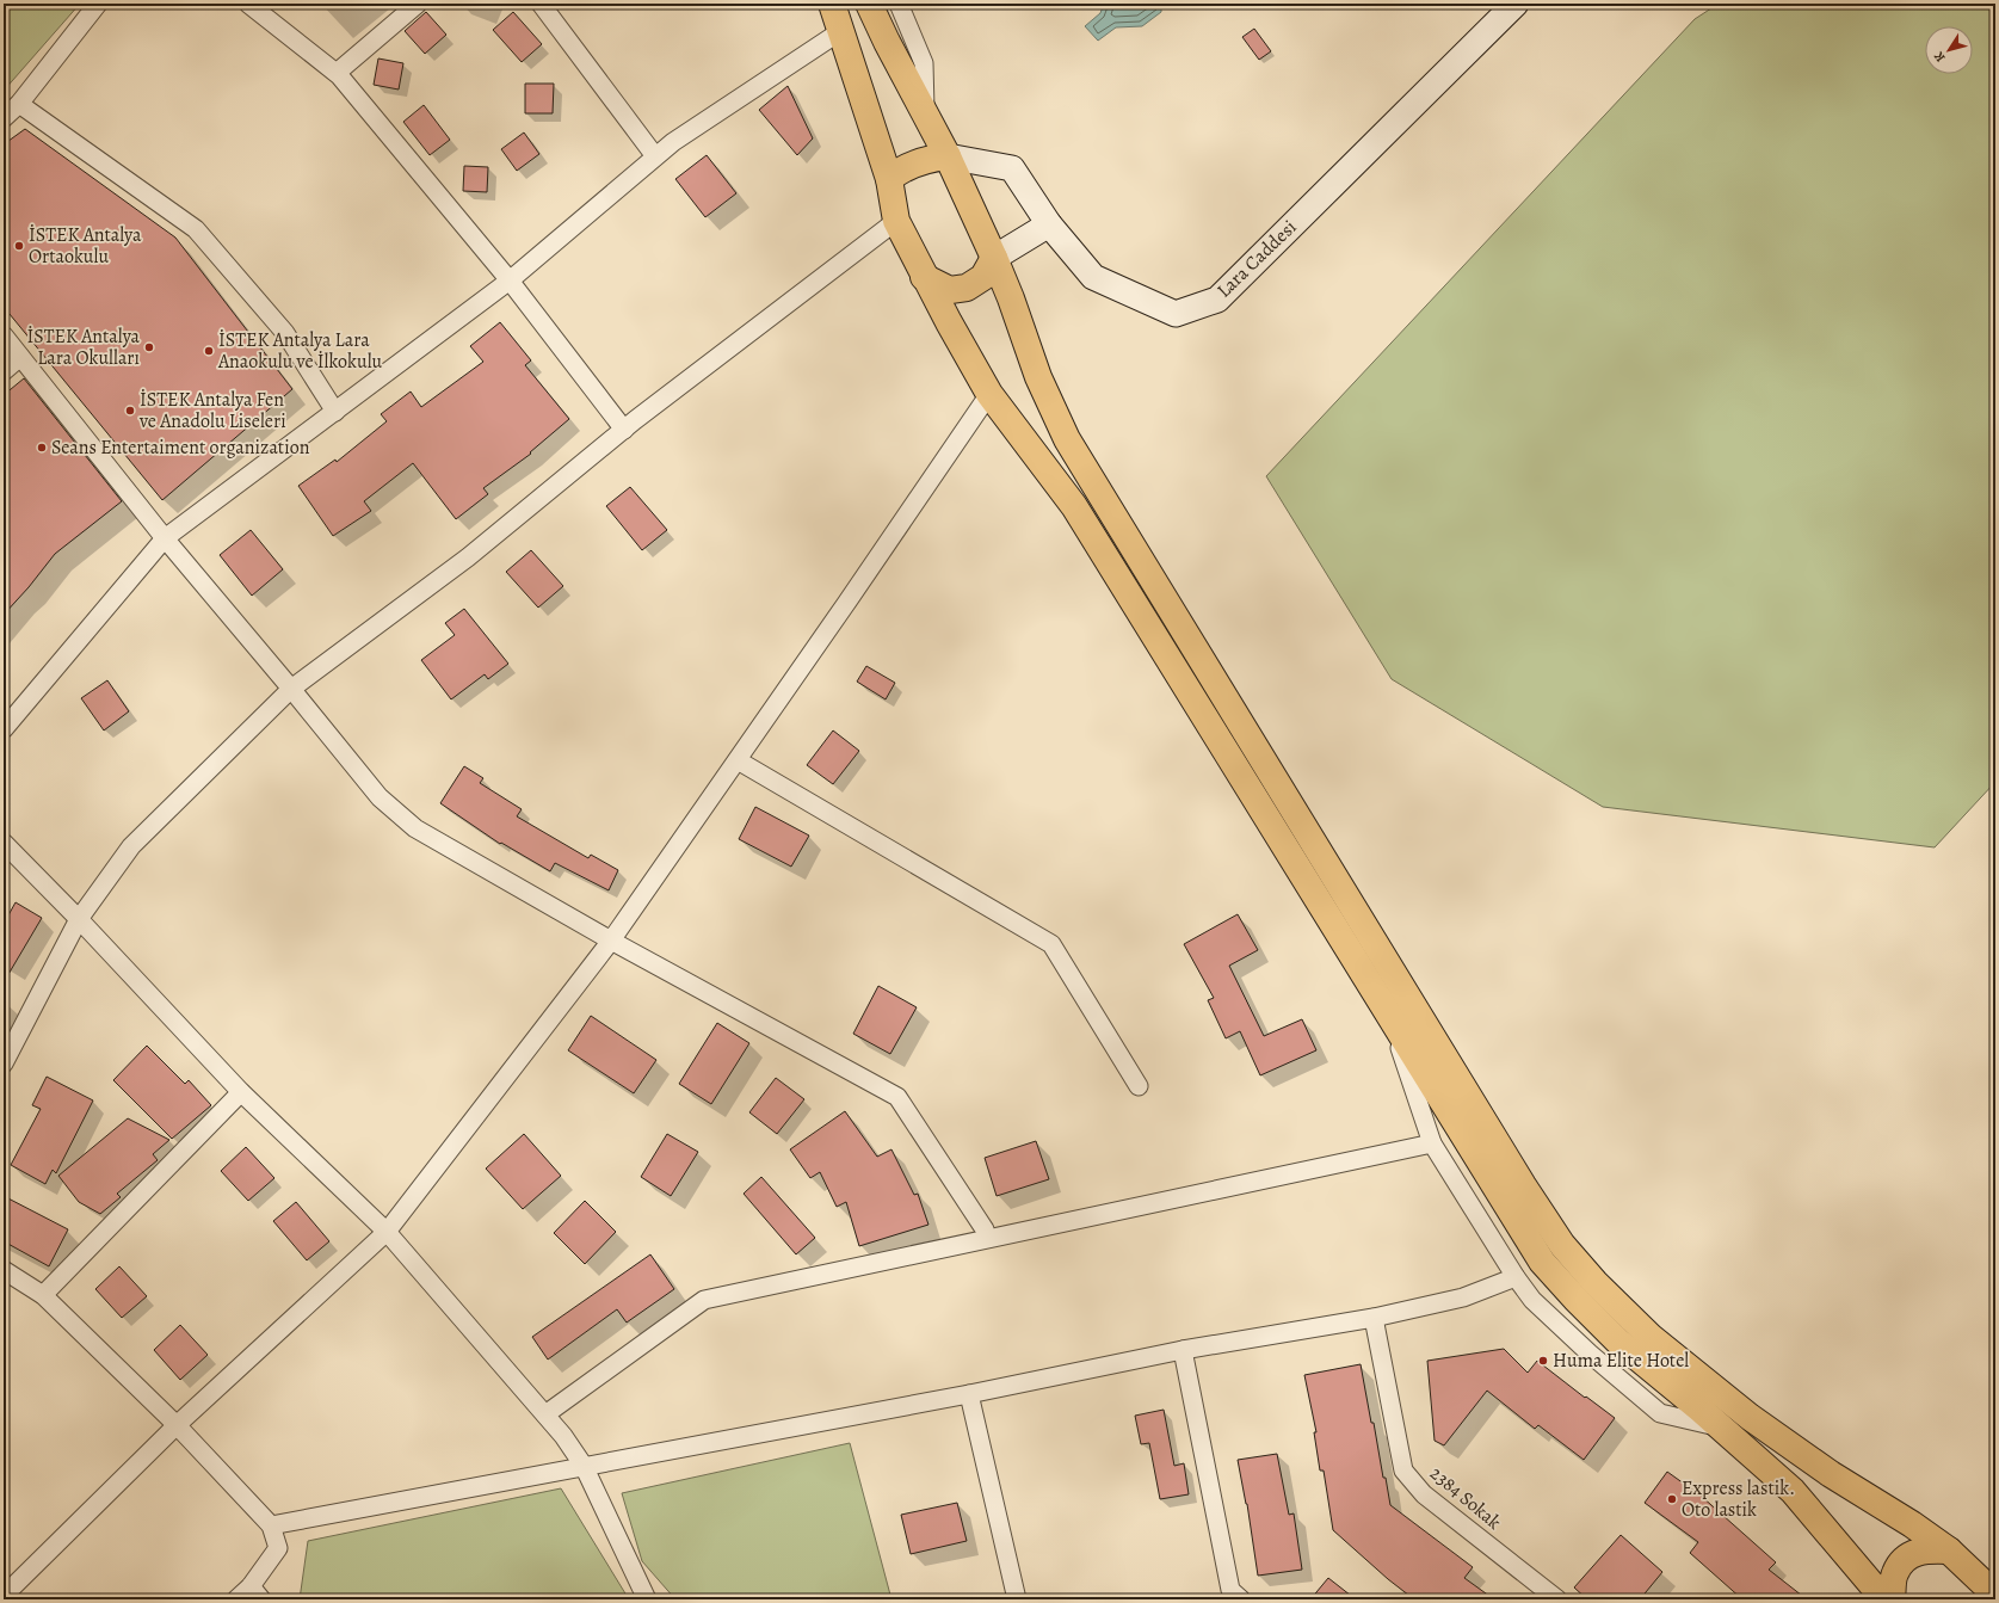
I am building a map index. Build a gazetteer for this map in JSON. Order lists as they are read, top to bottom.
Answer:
{
  "streets": {
    "street": ["Lara Caddesi", "2384 Sokak"]
  },
  "places": [
    "İSTEK Antalya Ortaokulu",
    "İSTEK Antalya Lara Okulları",
    "İSTEK Antalya Lara Anaokulu ve İlkokulu",
    "İSTEK Antalya Fen ve Anadolu Liseleri",
    "Seans Entertaiment organization",
    "Huma Elite Hotel",
    "Express lastik. Oto lastik"
  ],
  "north": "bottom left"
}
